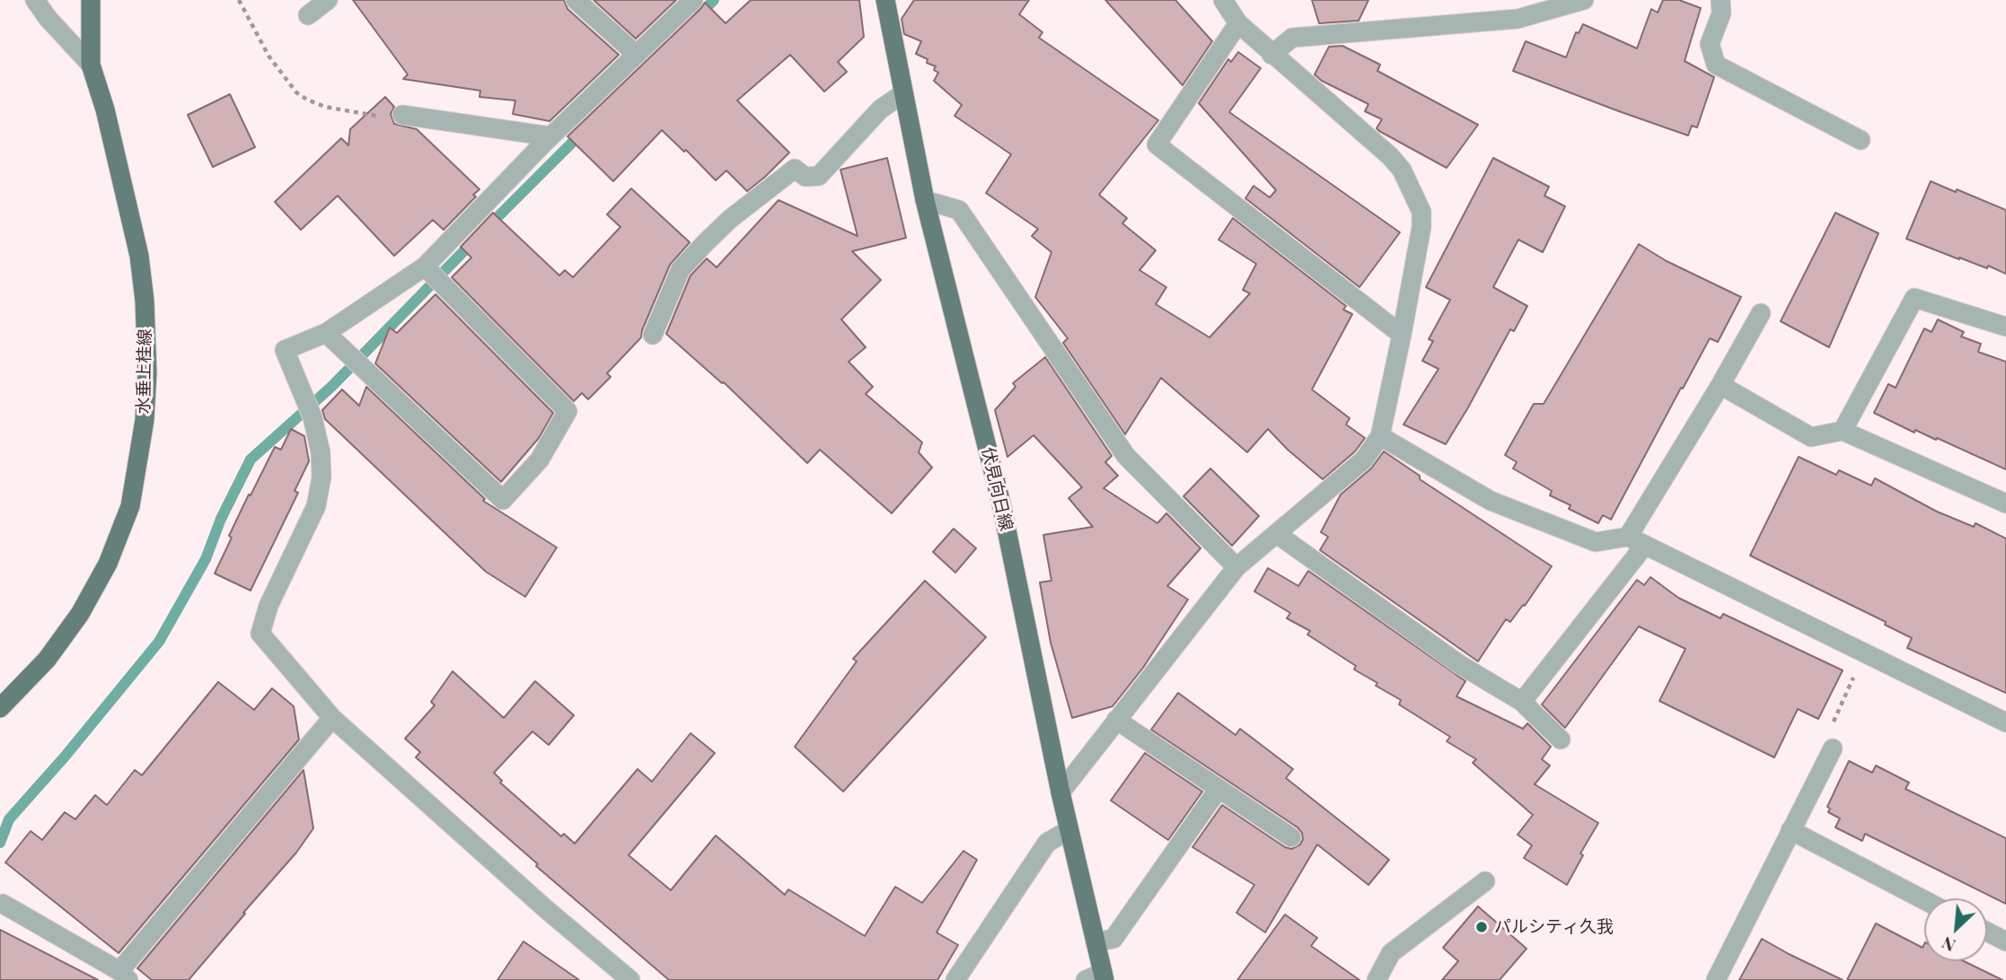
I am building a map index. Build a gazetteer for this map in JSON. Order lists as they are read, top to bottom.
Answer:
{
  "streets": {
    "main road": ["水垂上桂線", "伏見向日線"]
  },
  "places": ["パルシティ久我"],
  "north": "bottom left"
}
